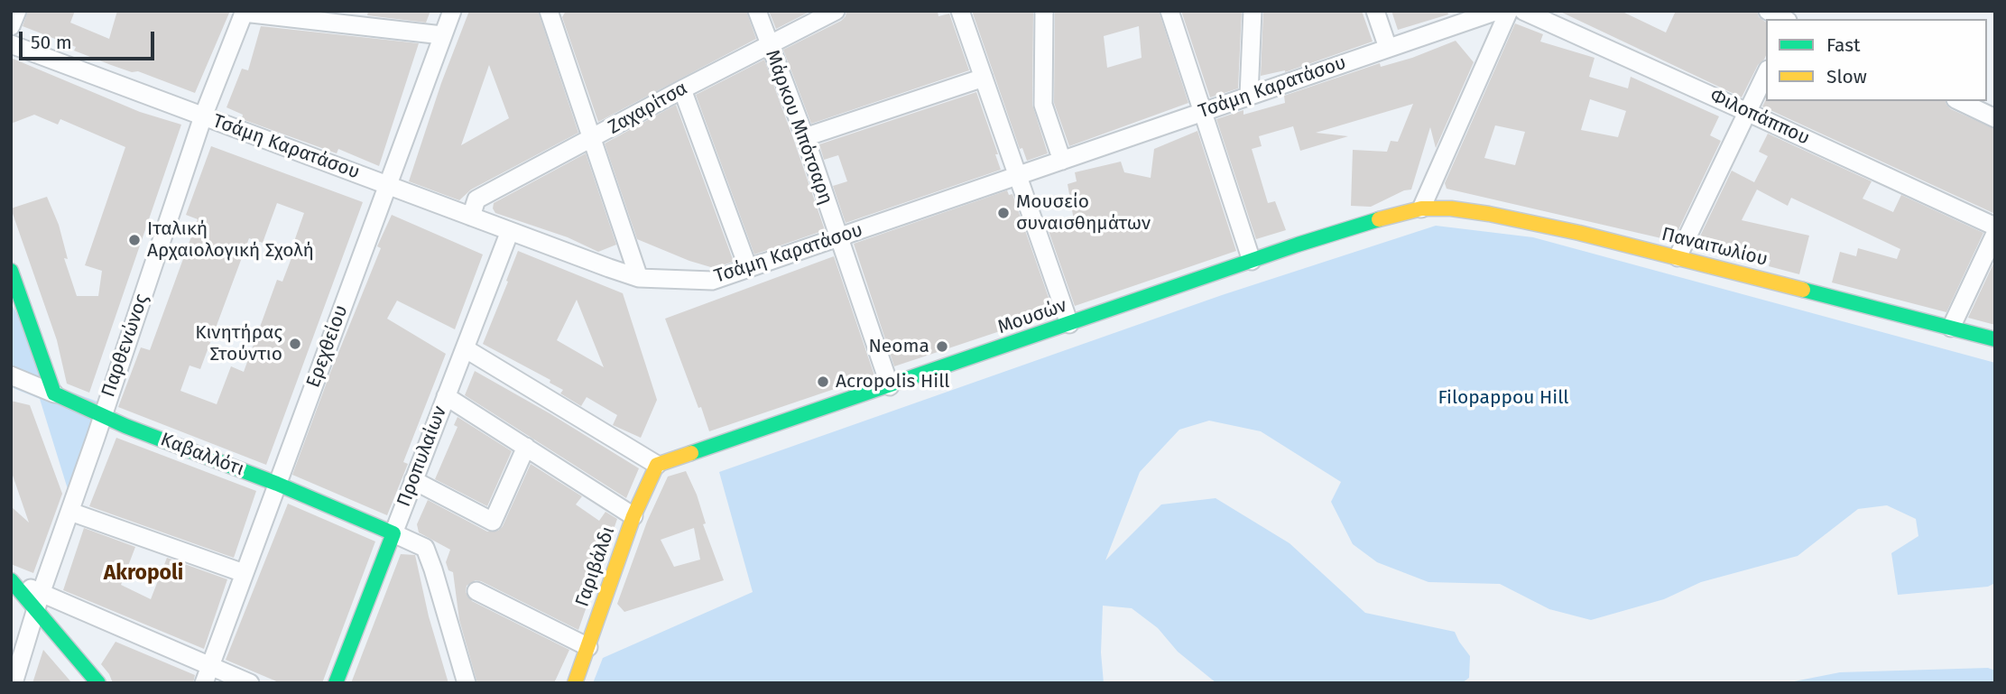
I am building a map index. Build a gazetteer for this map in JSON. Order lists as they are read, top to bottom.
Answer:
{
  "streets": {
    "street": [
      "Τσάμη Καρατάσου",
      "Ζαχαρίτσα",
      "Φιλοπάππου",
      "Μάρκου Μπότσαρη",
      "Παναιτωλίου",
      "Μουσών",
      "Παρθενώνος",
      "Ερεχθείου",
      "Καβαλλότι",
      "Προπυλαίων",
      "Γαριβάλδι"
    ]
  },
  "crossings": [
    ["Τσάμη Καρατάσου", "Ζαχαρίτσα"],
    ["Τσάμη Καρατάσου", "Μάρκου Μπότσαρη"],
    ["Τσάμη Καρατάσου", "Παρθενώνος"],
    ["Τσάμη Καρατάσου", "Ερεχθείου"],
    ["Τσάμη Καρατάσου", "Προπυλαίων"],
    ["Ζαχαρίτσα", "Μάρκου Μπότσαρη"],
    ["Μάρκου Μπότσαρη", "Μουσών"],
    ["Παναιτωλίου", "Μουσών"],
    ["Μουσών", "Γαριβάλδι"],
    ["Παρθενώνος", "Καβαλλότι"],
    ["Ερεχθείου", "Καβαλλότι"],
    ["Καβαλλότι", "Προπυλαίων"]
  ],
  "districts": ["Akropoli"],
  "parks": ["Filopappou Hill"],
  "places": [
    "Μουσείο συναισθημάτων",
    "Ιταλική Αρχαιολογική Σχολή",
    "Κινητήρας Στούντιο",
    "Neoma",
    "Acropolis Hill"
  ],
  "legend": ["Fast", "Slow"],
  "scale_bar": "50 m"
}
